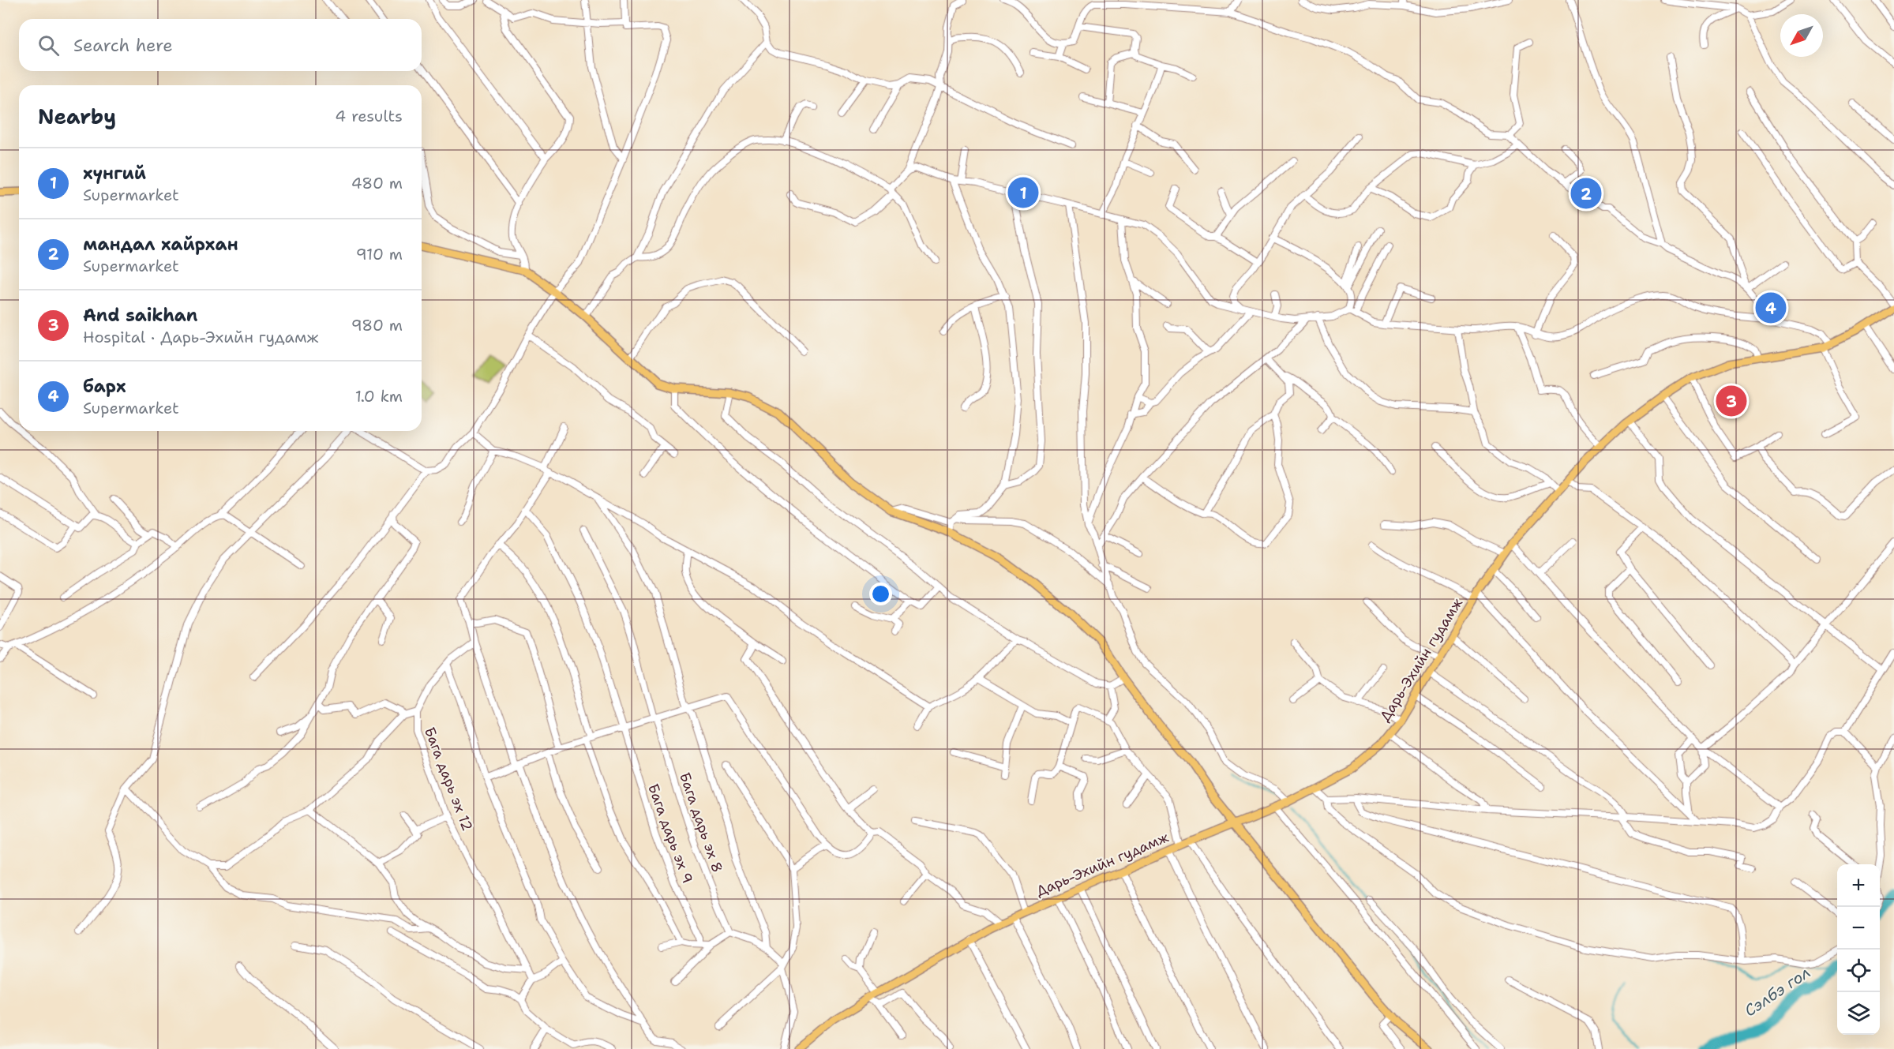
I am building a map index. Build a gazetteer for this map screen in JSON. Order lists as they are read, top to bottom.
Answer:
{
  "streets": {
    "main road": ["Дарь-Эхийн гудамж"],
    "street": ["Бага дарь эх 12", "Бага дарь эх 8", "Бага дарь эх 9"]
  },
  "water": ["Сэлбэ гол"],
  "north": "bottom left",
  "page": {
    "search": "Search here",
    "heading": ["Nearby", "4 results"],
    "list": [
      {
        "mark": "1",
        "name": "хүнгий",
        "note": "Supermarket",
        "value": "480 m"
      },
      {
        "mark": "2",
        "name": "мандал хайрхан",
        "note": "Supermarket",
        "value": "910 m"
      },
      {
        "mark": "3",
        "name": "And saikhan",
        "note": "Hospital · Дарь-Эхийн гудамж",
        "value": "980 m"
      },
      {
        "mark": "4",
        "name": "барх",
        "note": "Supermarket",
        "value": "1.0 km"
      }
    ],
    "pins": [
      "1",
      "2",
      "4",
      "3"
    ],
    "map_buttons": ["+", "−"]
  }
}
